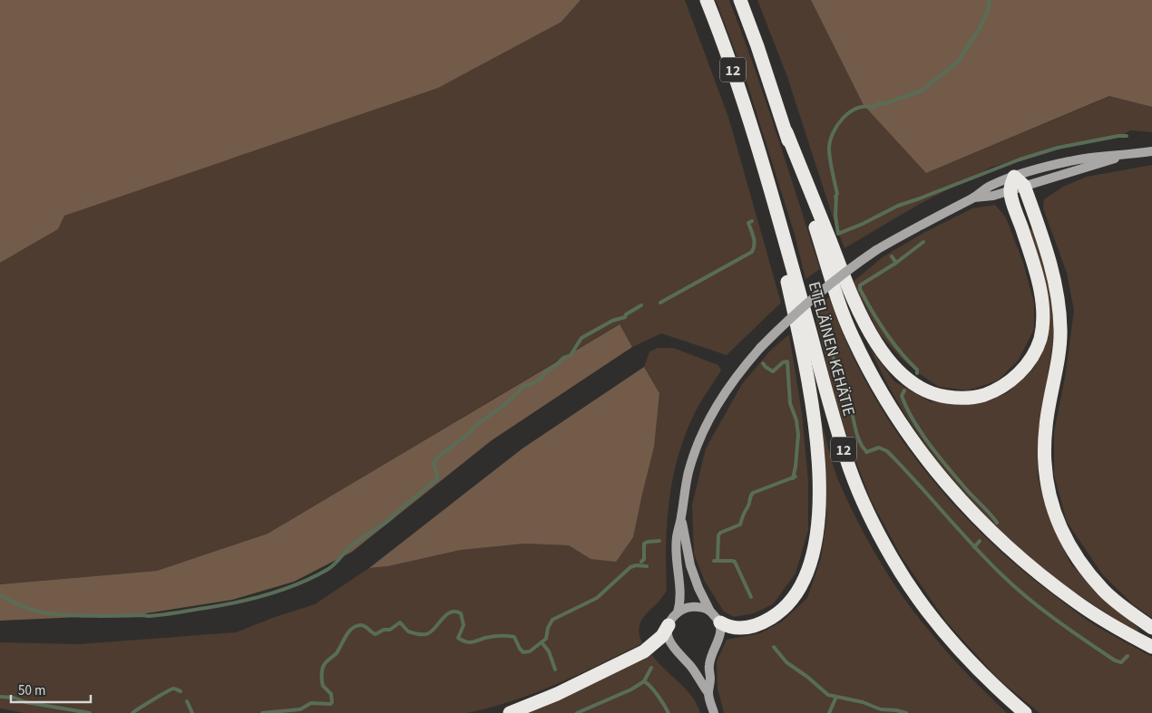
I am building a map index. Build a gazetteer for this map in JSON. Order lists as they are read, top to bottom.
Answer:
{
  "streets": {
    "highway": ["12", "ETELÄINEN KEHÄTIE"]
  },
  "scale_bar": "50 m"
}
